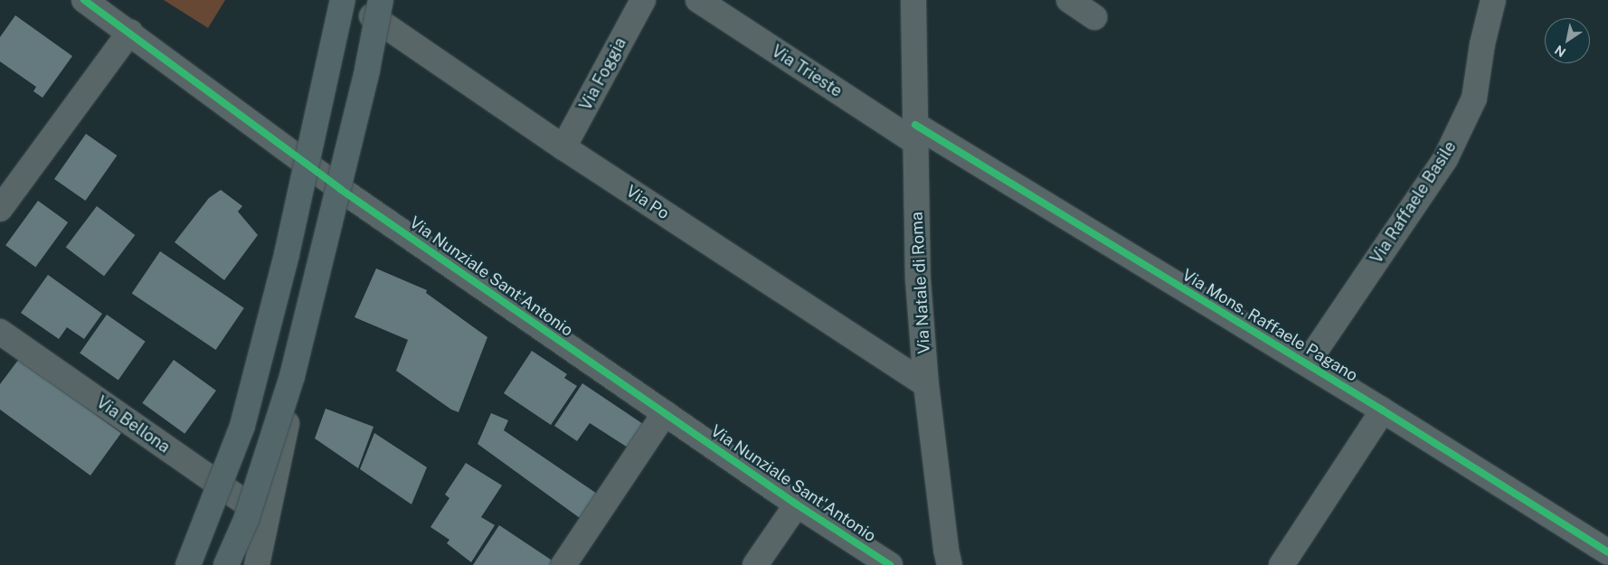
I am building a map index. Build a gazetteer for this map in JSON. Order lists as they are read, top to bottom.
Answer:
{
  "streets": {
    "street": [
      "Via Trieste",
      "Via Foggia",
      "Via Po",
      "Via Raffaele Basile",
      "Via Nunziale Sant'Antonio",
      "Via Natale di Roma",
      "Via Mons. Raffaele Pagano",
      "Via Bellona"
    ]
  },
  "crossings": [
    ["Via Trieste", "Via Natale di Roma"],
    ["Via Trieste", "Via Mons. Raffaele Pagano"],
    ["Via Foggia", "Via Po"],
    ["Via Po", "Via Natale di Roma"],
    ["Via Raffaele Basile", "Via Mons. Raffaele Pagano"],
    ["Via Natale di Roma", "Via Mons. Raffaele Pagano"]
  ],
  "north": "bottom left"
}
